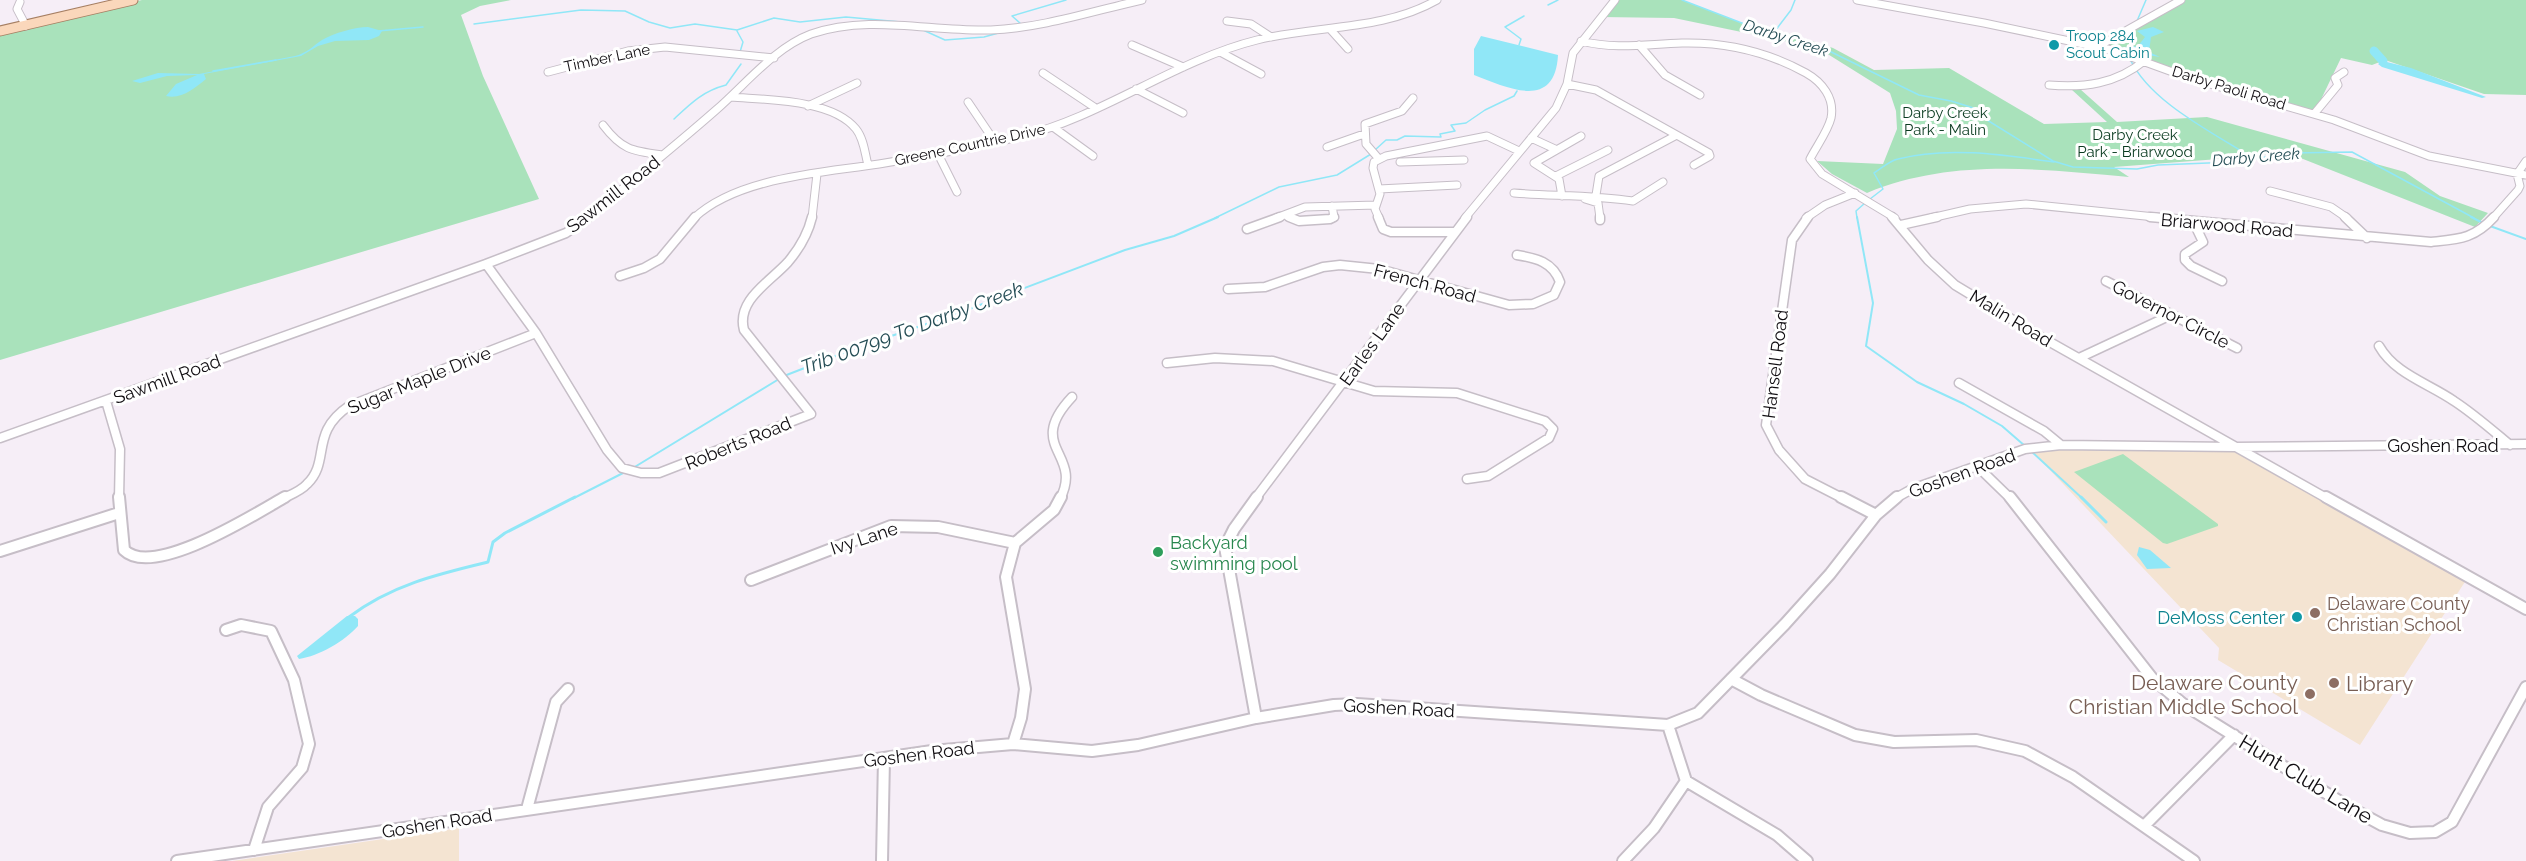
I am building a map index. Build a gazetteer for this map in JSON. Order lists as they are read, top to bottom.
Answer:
{
  "streets": {
    "street": [
      "Timber Lane",
      "Darby Paoli Road",
      "Greene Countrie Drive",
      "Sawmill Road",
      "Briarwood Road",
      "French Road",
      "Governor Circle",
      "Malin Road",
      "Earles Lane",
      "Hansell Road",
      "Sugar Maple Drive",
      "Roberts Road",
      "Goshen Road",
      "Ivy Lane",
      "Hunt Club Lane"
    ]
  },
  "crossings": [
    ["Timber Lane", "Sawmill Road"],
    ["Darby Paoli Road", "Briarwood Road"],
    ["Greene Countrie Drive", "Roberts Road"],
    ["Sawmill Road", "Sugar Maple Drive"],
    ["Sawmill Road", "Roberts Road"],
    ["Briarwood Road", "Malin Road"],
    ["French Road", "Earles Lane"],
    ["Malin Road", "Earles Lane"],
    ["Malin Road", "Hansell Road"],
    ["Malin Road", "Goshen Road"],
    ["Earles Lane", "Goshen Road"],
    ["Hansell Road", "Goshen Road"],
    ["Sugar Maple Drive", "Roberts Road"],
    ["Goshen Road", "Hunt Club Lane"]
  ],
  "water": ["Darby Creek", "Trib 00799 To Darby Creek"],
  "parks": ["Darby Creek Park - Malin", "Darby Creek Park - Briarwood"],
  "places": [
    "Troop 284 Scout Cabin",
    "Backyard swimming pool",
    "Delaware County Christian School",
    "DeMoss Center",
    "Library",
    "Delaware County Christian Middle School"
  ]
}
